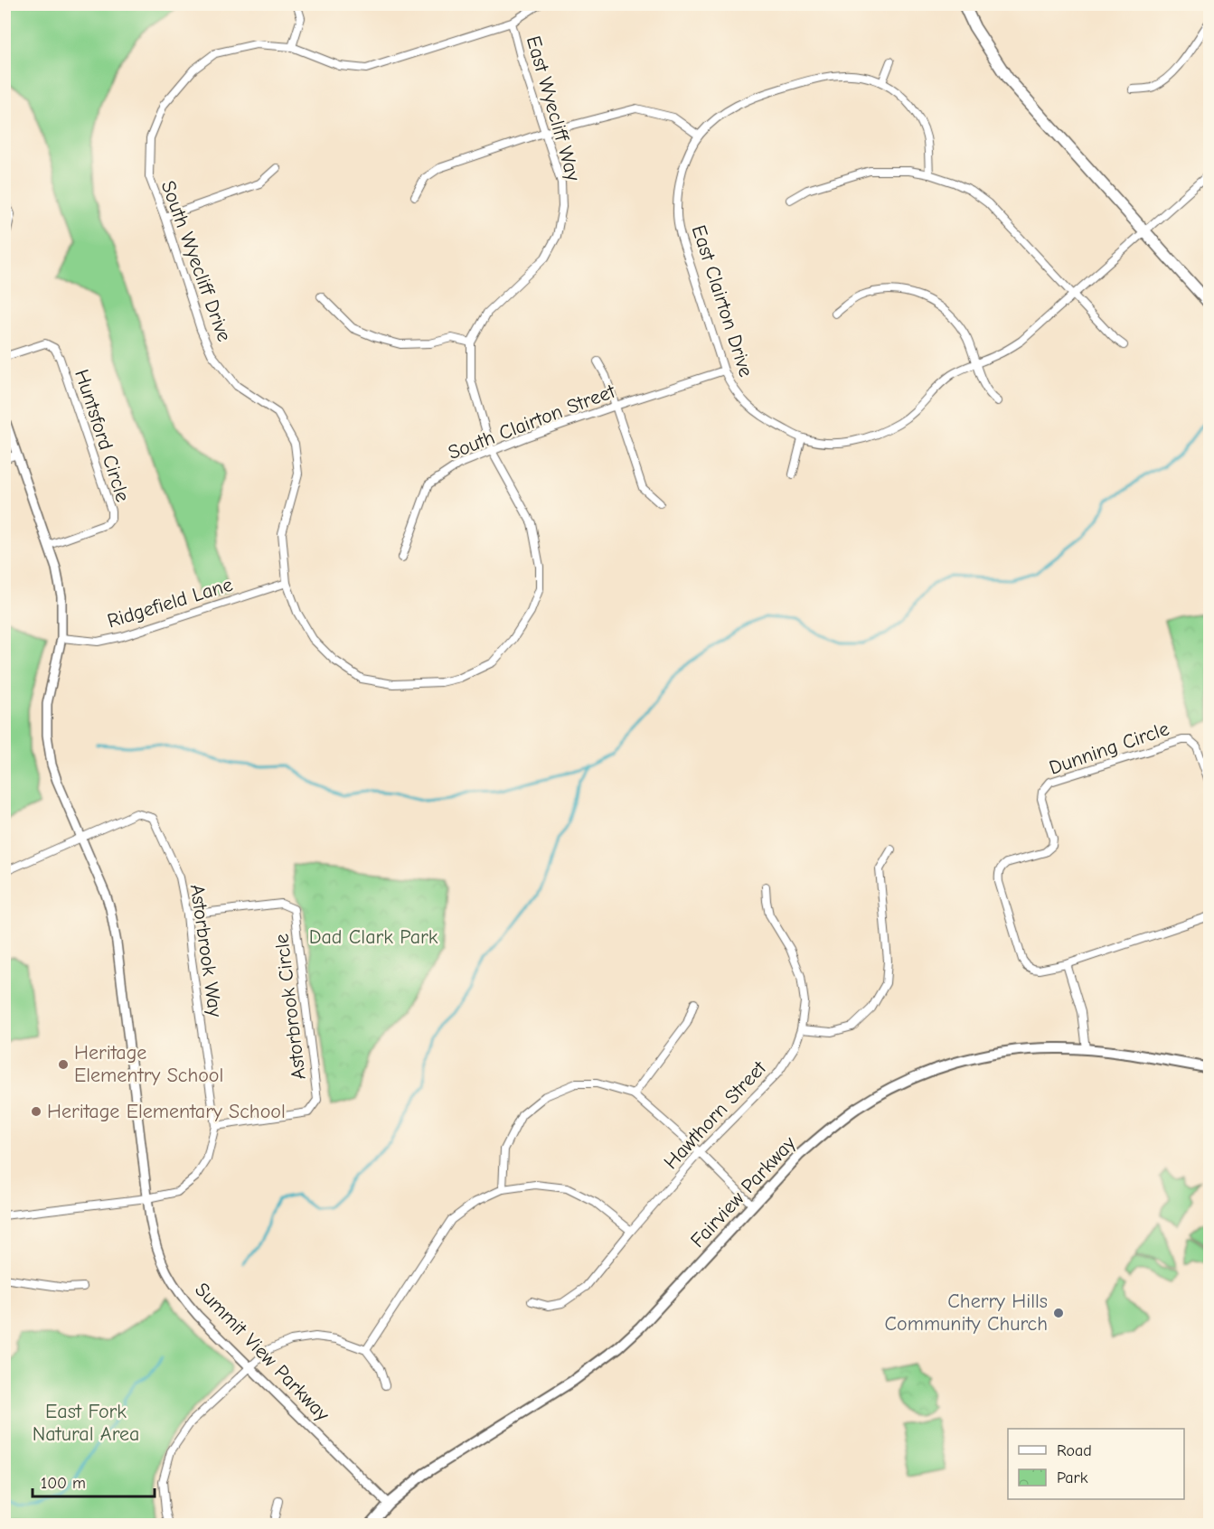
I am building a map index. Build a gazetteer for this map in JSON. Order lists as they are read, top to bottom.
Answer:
{
  "streets": {
    "main road": ["Fairview Parkway"],
    "street": [
      "East Wyecliff Way",
      "South Wyecliff Drive",
      "East Clairton Drive",
      "South Clairton Street",
      "Huntsford Circle",
      "Ridgefield Lane",
      "Dunning Circle",
      "Astorbrook Way",
      "Astorbrook Circle",
      "Hawthorn Street",
      "Summit View Parkway"
    ]
  },
  "crossings": [
    ["East Wyecliff Way", "South Wyecliff Drive"],
    ["East Wyecliff Way", "South Clairton Street"],
    ["East Wyecliff Way", "Ridgefield Lane"],
    ["South Wyecliff Drive", "Ridgefield Lane"],
    ["East Clairton Drive", "South Clairton Street"],
    ["Huntsford Circle", "Summit View Parkway"],
    ["Ridgefield Lane", "Summit View Parkway"],
    ["Astorbrook Way", "Astorbrook Circle"],
    ["Astorbrook Way", "Summit View Parkway"],
    ["Fairview Parkway", "Summit View Parkway"]
  ],
  "parks": ["Dad Clark Park", "East Fork Natural Area"],
  "places": ["Heritage Elementry School", "Heritage Elementary School", "Cherry Hills Community Church"],
  "legend": ["Road", "Park"],
  "scale_bar": "100 m"
}
